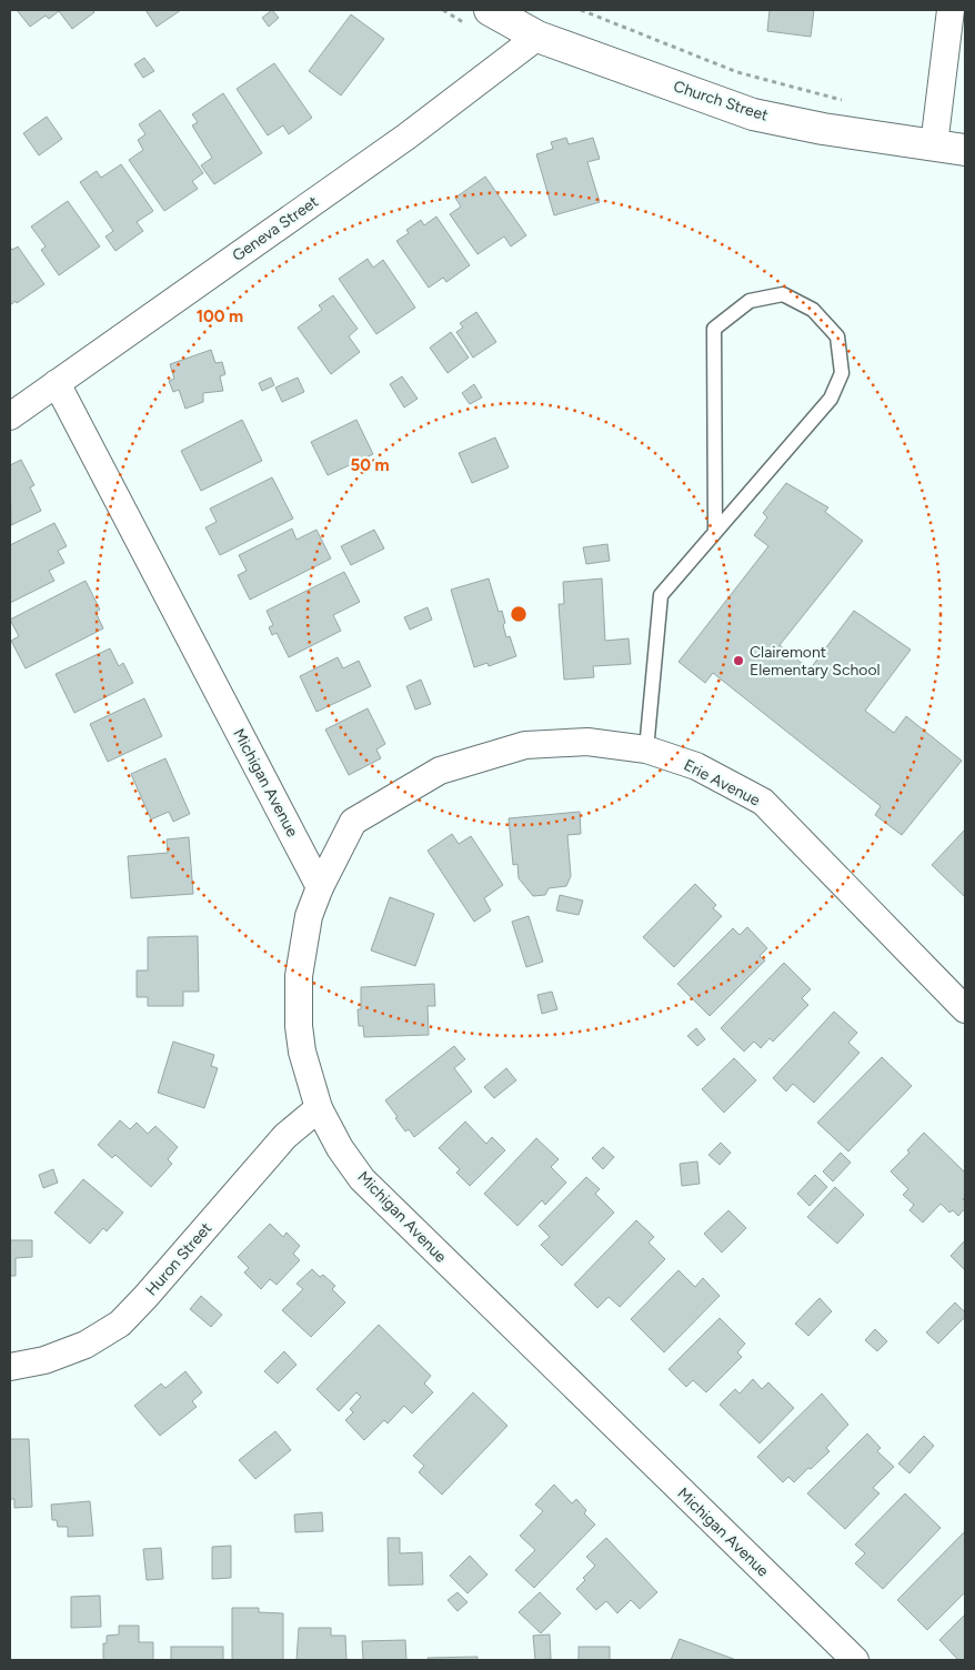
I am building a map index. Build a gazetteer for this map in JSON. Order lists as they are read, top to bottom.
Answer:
{
  "streets": {
    "main road": ["Church Street"],
    "street": [
      "Geneva Street",
      "Michigan Avenue",
      "Erie Avenue",
      "Huron Street"
    ]
  },
  "crossings": [
    ["Church Street", "Geneva Street"],
    ["Geneva Street", "Michigan Avenue"],
    ["Michigan Avenue", "Erie Avenue"],
    ["Michigan Avenue", "Huron Street"]
  ],
  "places": ["Clairemont Elementary School"],
  "rings": ["100 m", "50 m"]
}
